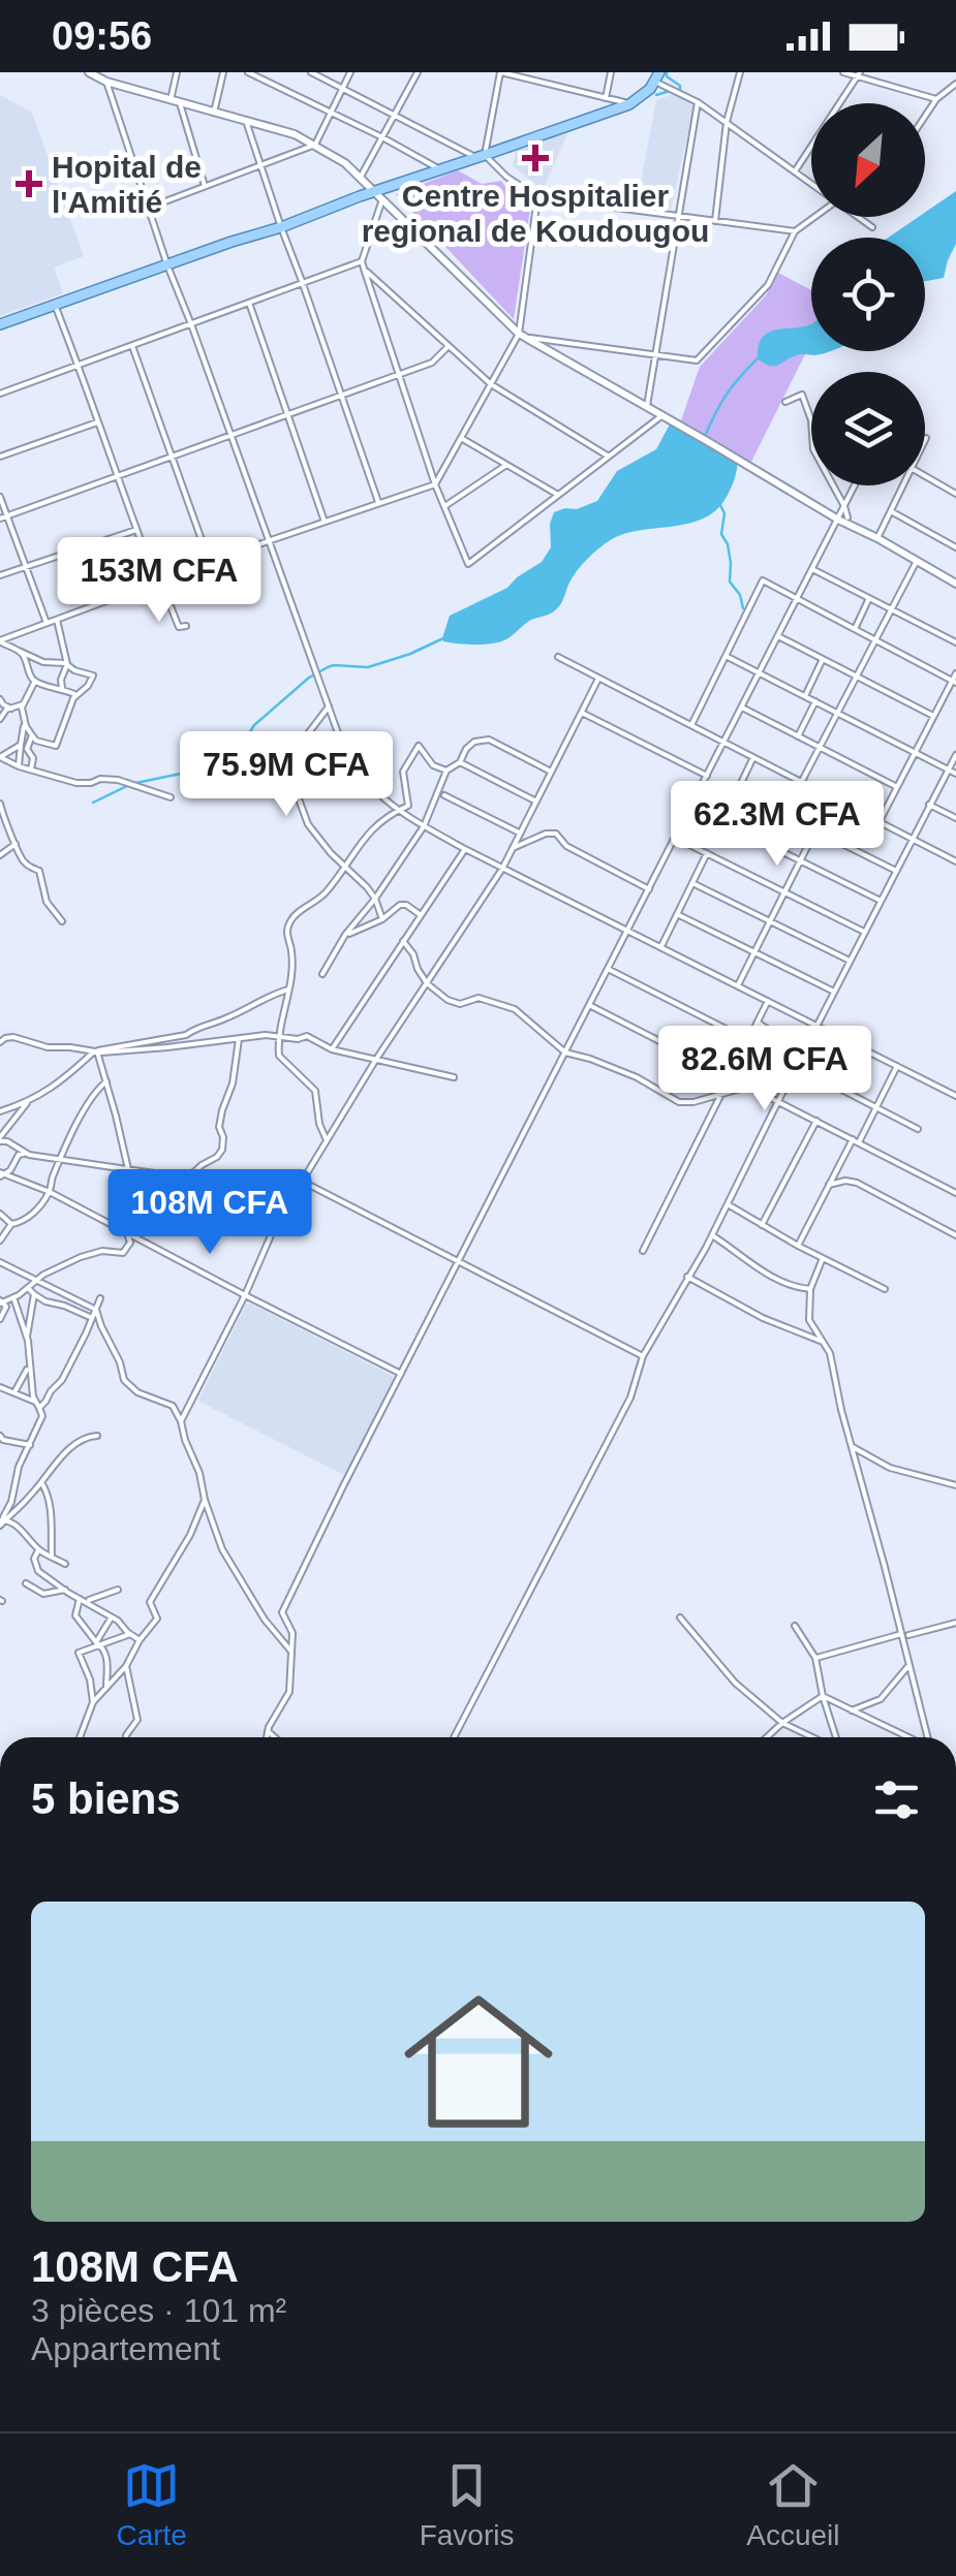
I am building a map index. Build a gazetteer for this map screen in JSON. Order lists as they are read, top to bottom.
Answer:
{
  "places": {
    "health": ["Centre Hospitalier regional de Koudougou", "Hopital de l'Amitié"]
  },
  "north": "bottom left",
  "page": {
    "status": "09:56",
    "price": [
      "153M CFA",
      "75.9M CFA",
      "62.3M CFA",
      "82.6M CFA",
      "108M CFA"
    ],
    "heading": "5 biens",
    "list": [
      {
        "name": "108M CFA",
        "note": "3 pièces · 101 m² · Appartement"
      }
    ],
    "tabs": ["Carte", "Favoris", "Accueil"]
  }
}
